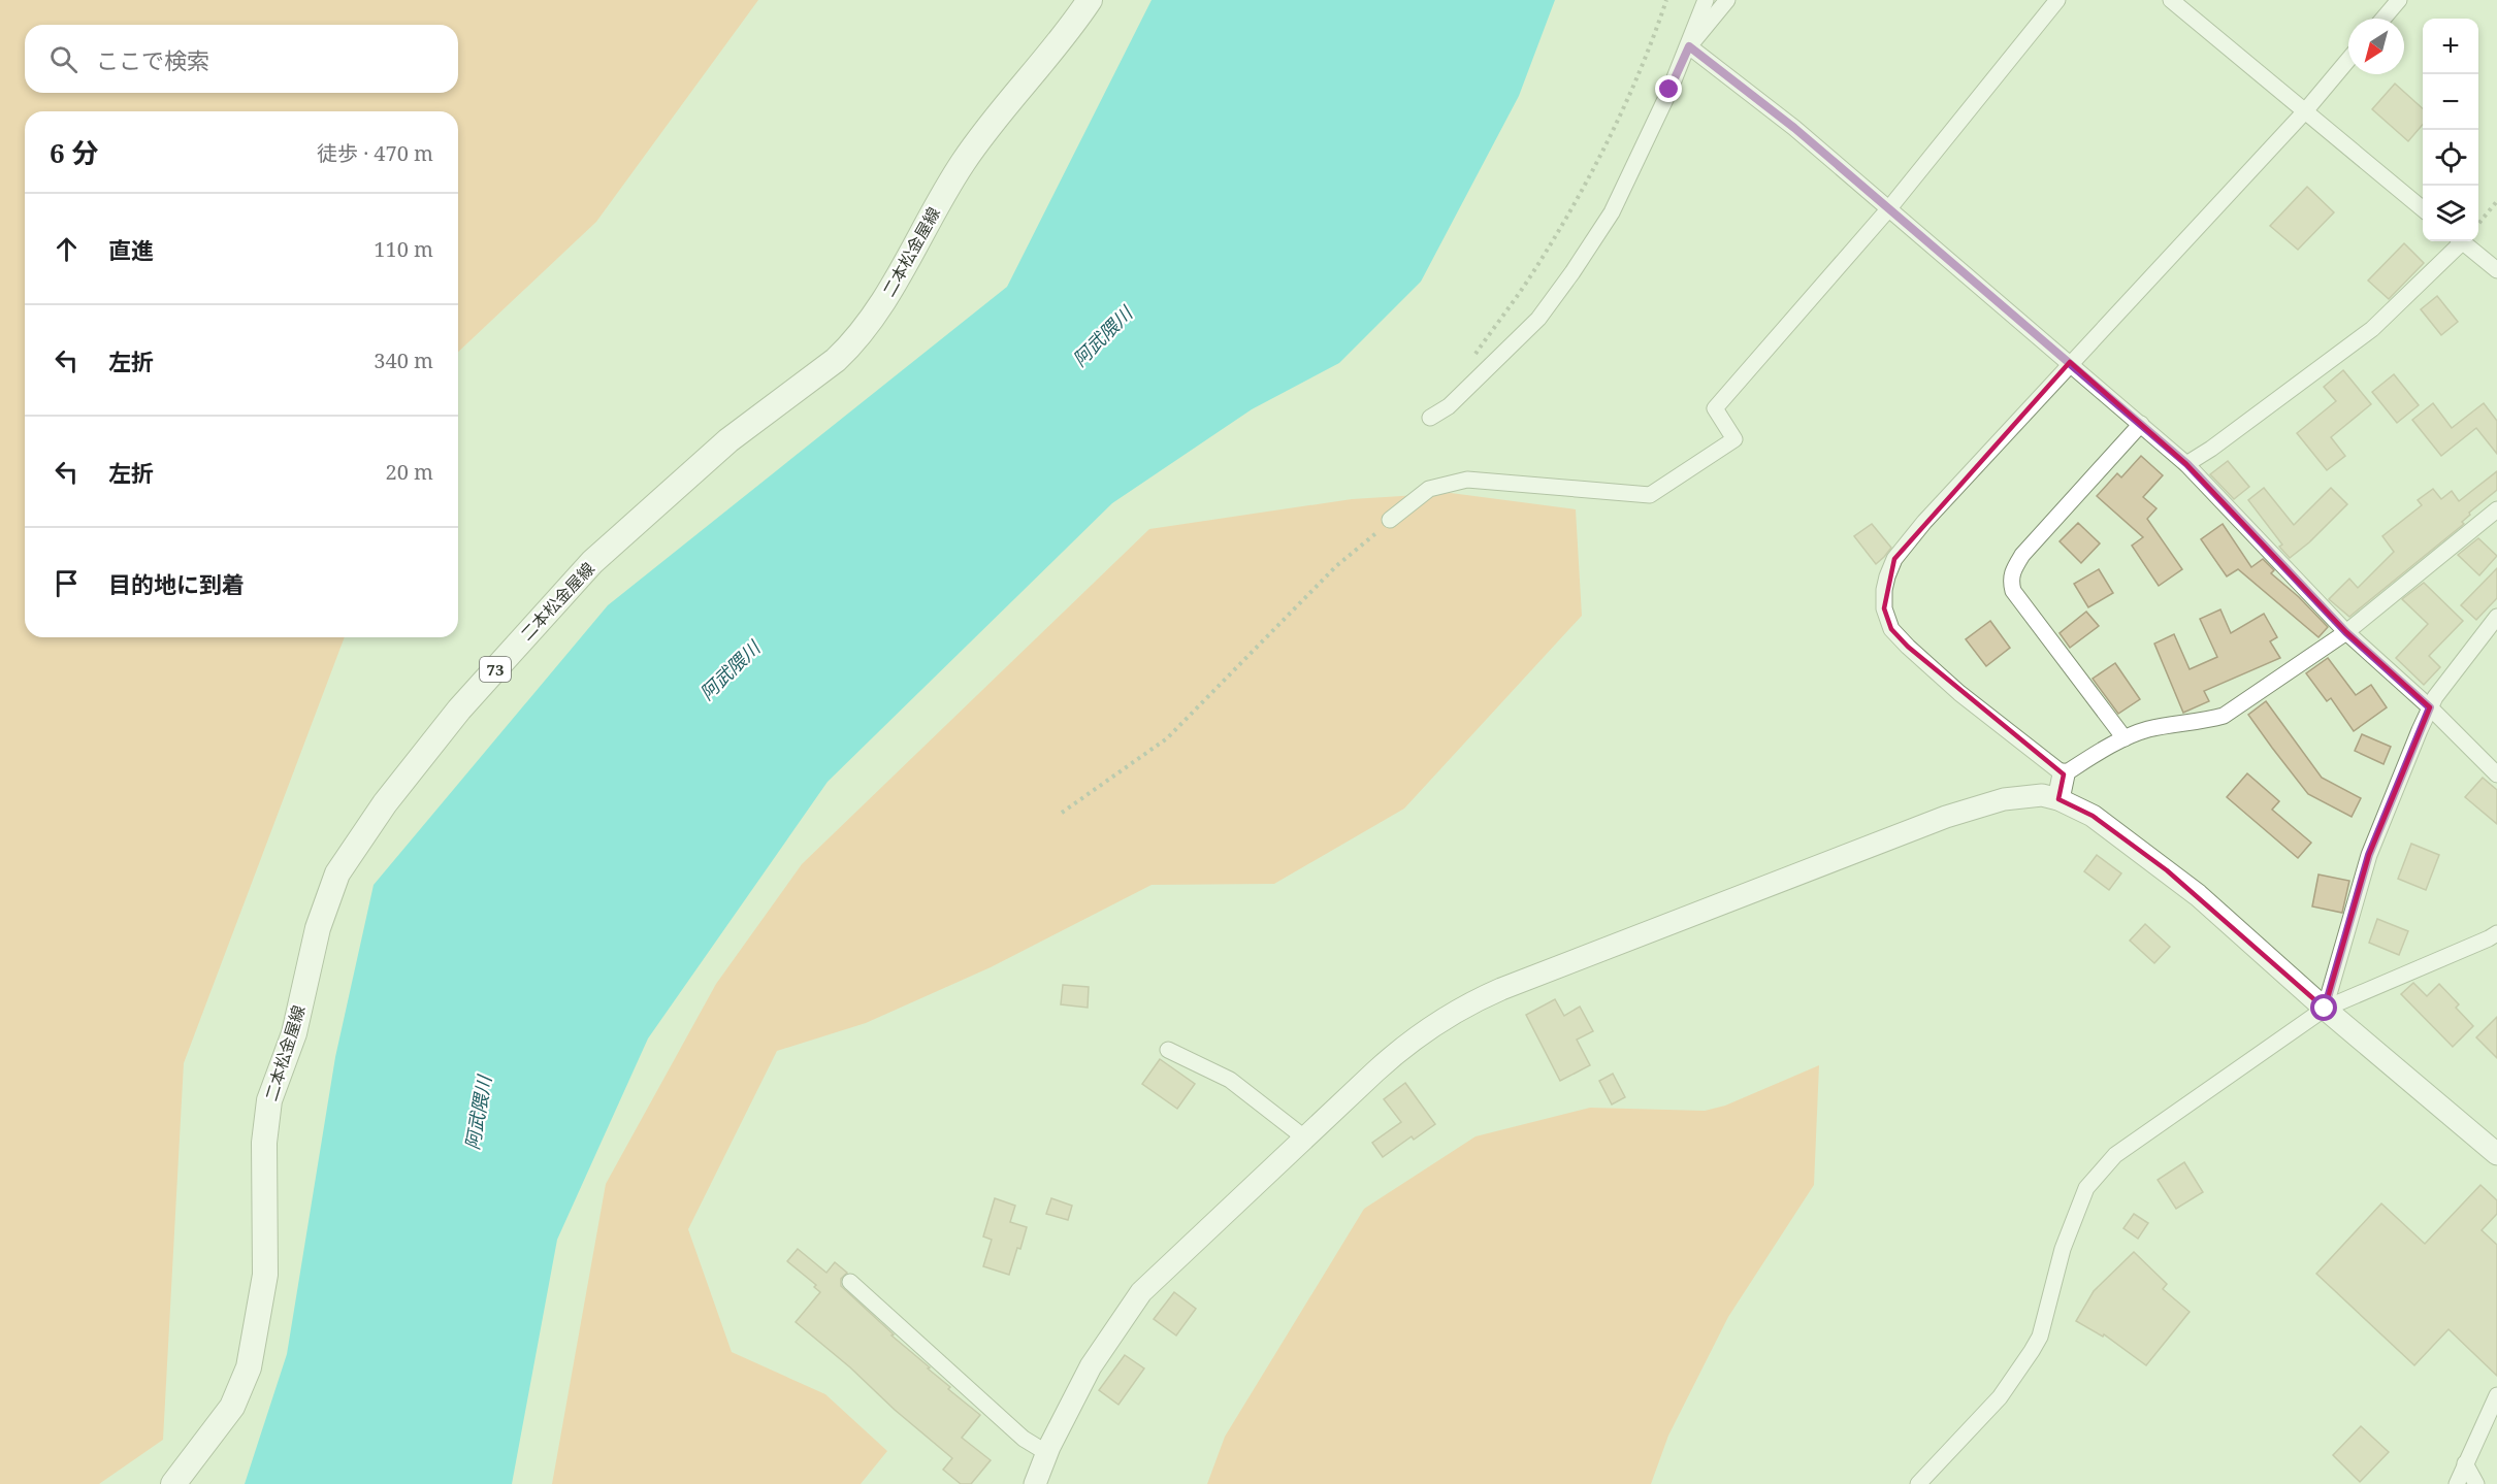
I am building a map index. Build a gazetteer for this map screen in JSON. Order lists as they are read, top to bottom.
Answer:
{
  "streets": {
    "main road": ["二本松金屋線", "73"]
  },
  "water": ["阿武隈川"],
  "north": "bottom left",
  "page": {
    "map_buttons": ["+", "−"],
    "search": "ここで検索",
    "heading": ["6 分", "徒歩 · 470 m"],
    "list": [
      ["直進", "110 m"],
      ["左折", "340 m"],
      ["左折", "20 m"],
      "目的地に到着"
    ]
  }
}
